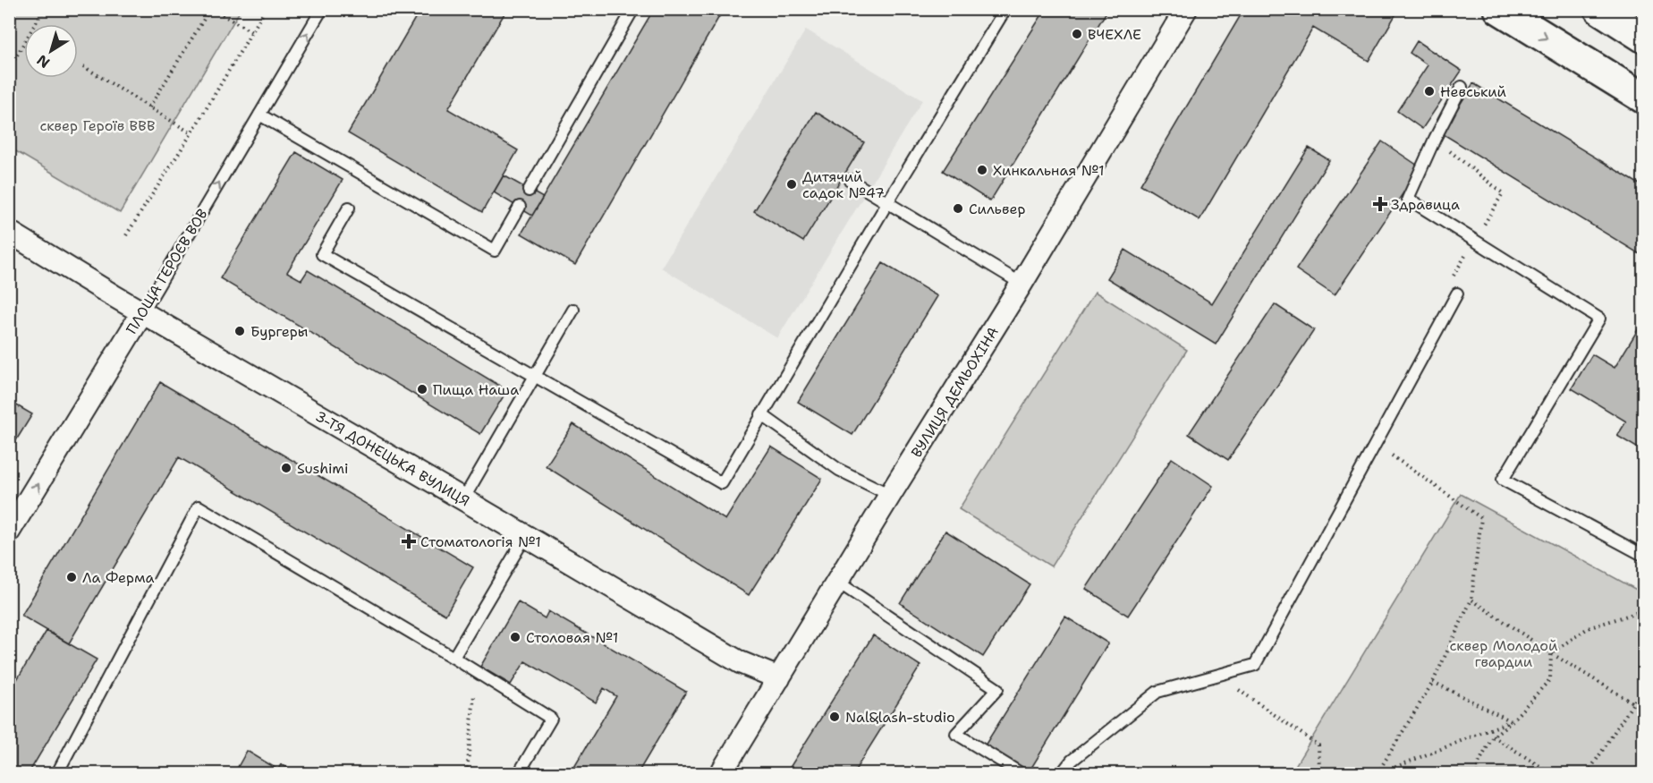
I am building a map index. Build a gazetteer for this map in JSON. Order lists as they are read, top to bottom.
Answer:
{
  "streets": {
    "street": ["ПЛОЩА ГЕРОЄВ ВОВ", "ВУЛИЦЯ ДЕМЬОХІНА", "3-ТЯ ДОНЕЦЬКА ВУЛИЦЯ"]
  },
  "crossings": [
    ["ПЛОЩА ГЕРОЄВ ВОВ", "3-ТЯ ДОНЕЦЬКА ВУЛИЦЯ"],
    ["ВУЛИЦЯ ДЕМЬОХІНА", "3-ТЯ ДОНЕЦЬКА ВУЛИЦЯ"]
  ],
  "one_way": ["ПЛОЩА ГЕРОЄВ ВОВ"],
  "parks": ["сквер Героїв ВВВ", "сквер Молодой гвардии"],
  "places": {
    "other": [
      "ВЧЕХЛЕ",
      "Невський",
      "Хинкальная №1",
      "Дитячий садок №47",
      "Сильвер",
      "Бургеры",
      "Пища Наша",
      "Sushimi",
      "Ла Ферма",
      "Столовая №1",
      "Nal&lash-studio"
    ],
    "health": ["Здравица", "Стоматологія №1"]
  },
  "north": "bottom left"
}
